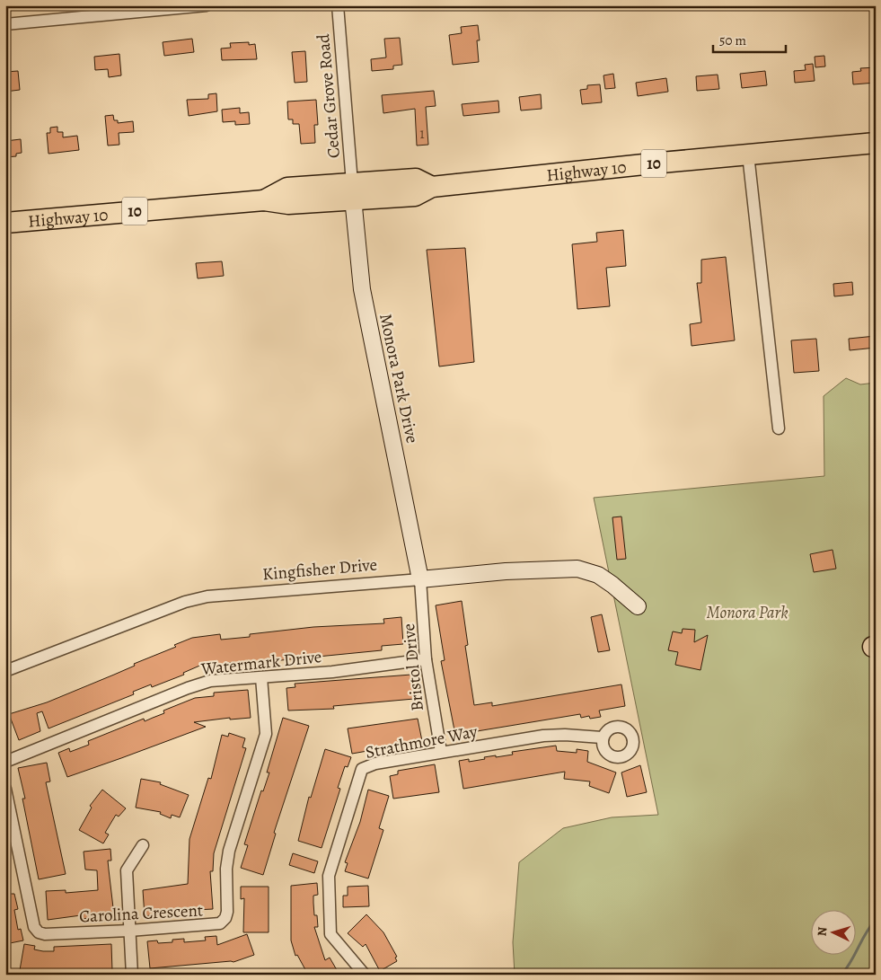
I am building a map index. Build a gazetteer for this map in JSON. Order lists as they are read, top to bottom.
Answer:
{
  "streets": {
    "highway": ["10", "Highway 10"],
    "street": [
      "Cedar Grove Road",
      "Monora Park Drive",
      "Kingfisher Drive",
      "Watermark Drive",
      "Bristol Drive",
      "Strathmore Way",
      "Carolina Crescent"
    ]
  },
  "crossings": [
    ["Cedar Grove Road", "Highway 10"],
    ["Cedar Grove Road", "Monora Park Drive"],
    ["Highway 10", "Monora Park Drive"],
    ["Monora Park Drive", "Kingfisher Drive"],
    ["Monora Park Drive", "Bristol Drive"],
    ["Kingfisher Drive", "Bristol Drive"],
    ["Watermark Drive", "Bristol Drive"],
    ["Watermark Drive", "Carolina Crescent"],
    ["Bristol Drive", "Strathmore Way"]
  ],
  "parks": ["Monora Park"],
  "house_numbers": ["1"],
  "scale_bar": "50 m",
  "north": "left"
}
